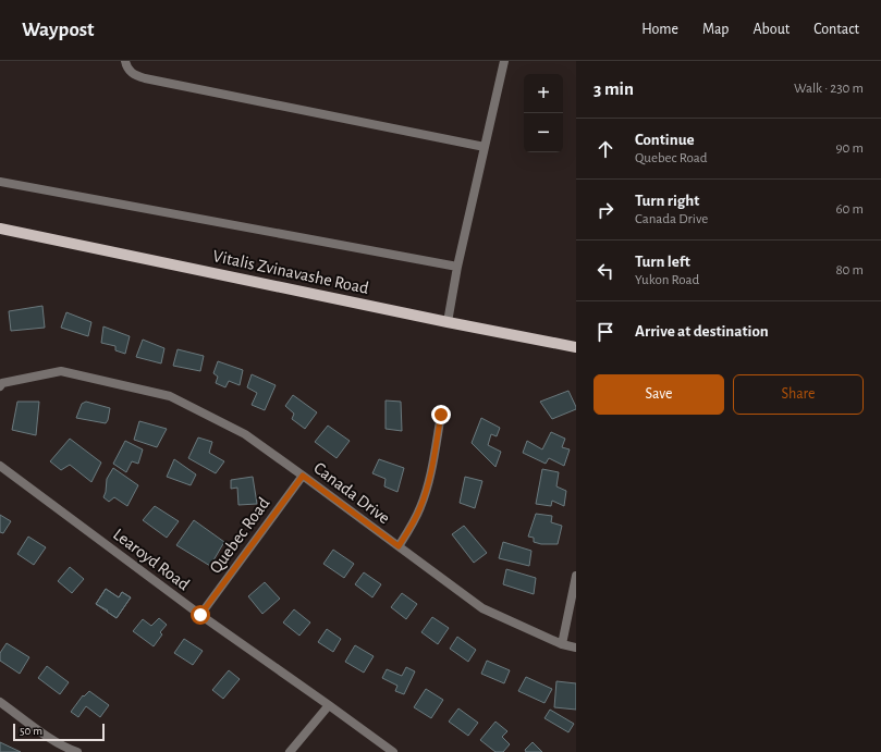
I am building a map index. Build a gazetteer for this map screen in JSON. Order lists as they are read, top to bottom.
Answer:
{
  "streets": {
    "main road": ["Vitalis Zvinavashe Road"],
    "street": ["Canada Drive", "Quebec Road", "Learoyd Road"]
  },
  "crossings": [
    ["Canada Drive", "Quebec Road"],
    ["Quebec Road", "Learoyd Road"]
  ],
  "scale_bar": "50 m",
  "page": {
    "header": "Waypost",
    "nav": [
      "Home",
      "Map",
      "About",
      "Contact"
    ],
    "heading": ["3 min", "Walk · 230 m"],
    "map_buttons": ["+", "−"],
    "list": [
      ["Continue", "Quebec Road", "90 m"],
      ["Turn right", "Canada Drive", "60 m"],
      ["Turn left", "Yukon Road", "80 m"],
      "Arrive at destination"
    ],
    "buttons": ["Save", "Share"],
    "scale": "50 m"
  }
}
